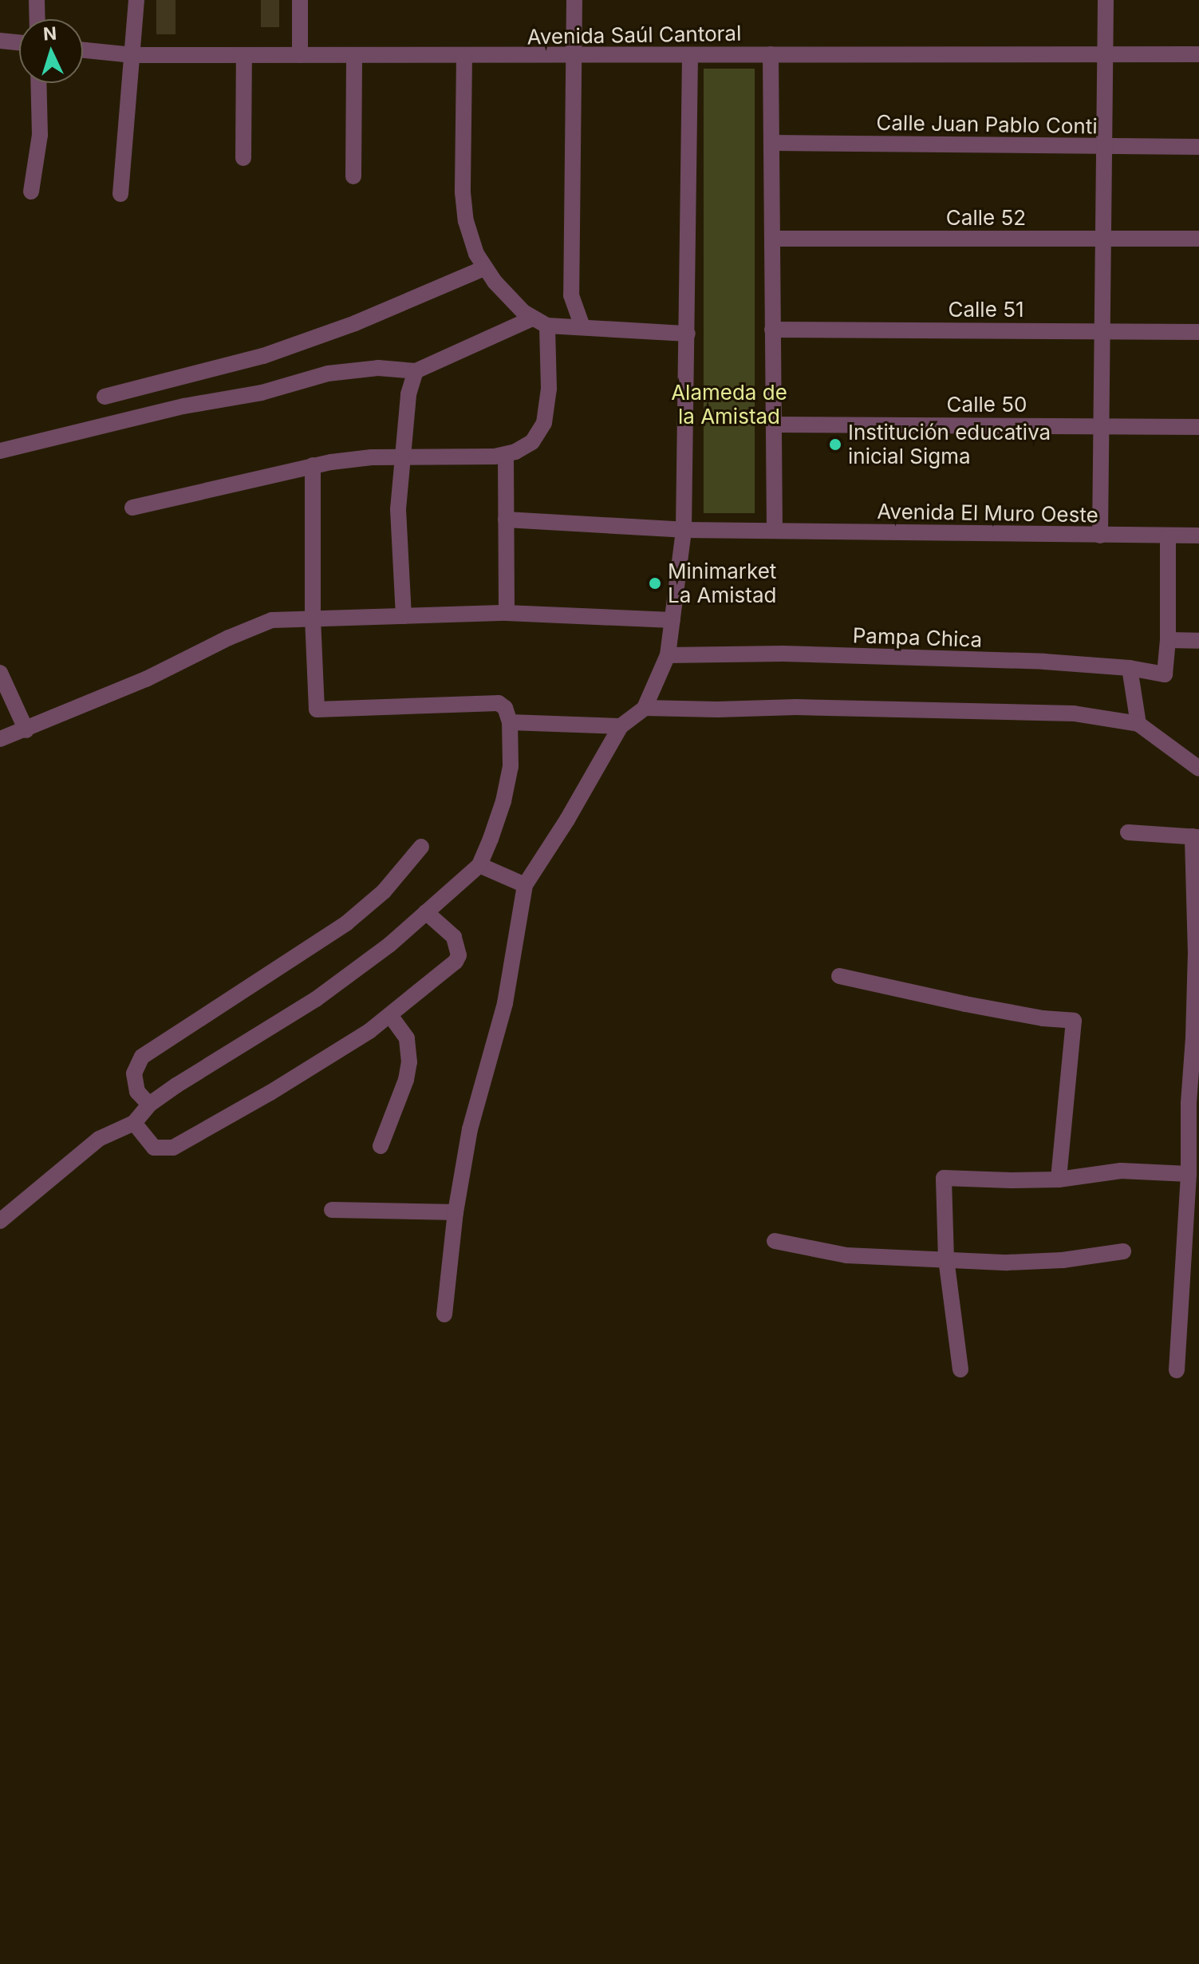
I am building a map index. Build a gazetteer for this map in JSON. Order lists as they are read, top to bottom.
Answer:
{
  "streets": {
    "street": [
      "Avenida Saúl Cantoral",
      "Calle Juan Pablo Conti",
      "Calle 52",
      "Calle 51",
      "Calle 50",
      "Avenida El Muro Oeste",
      "Pampa Chica"
    ]
  },
  "parks": ["Alameda de la Amistad"],
  "places": ["Institución educativa inicial Sigma", "Minimarket La Amistad"],
  "north": "top"
}
